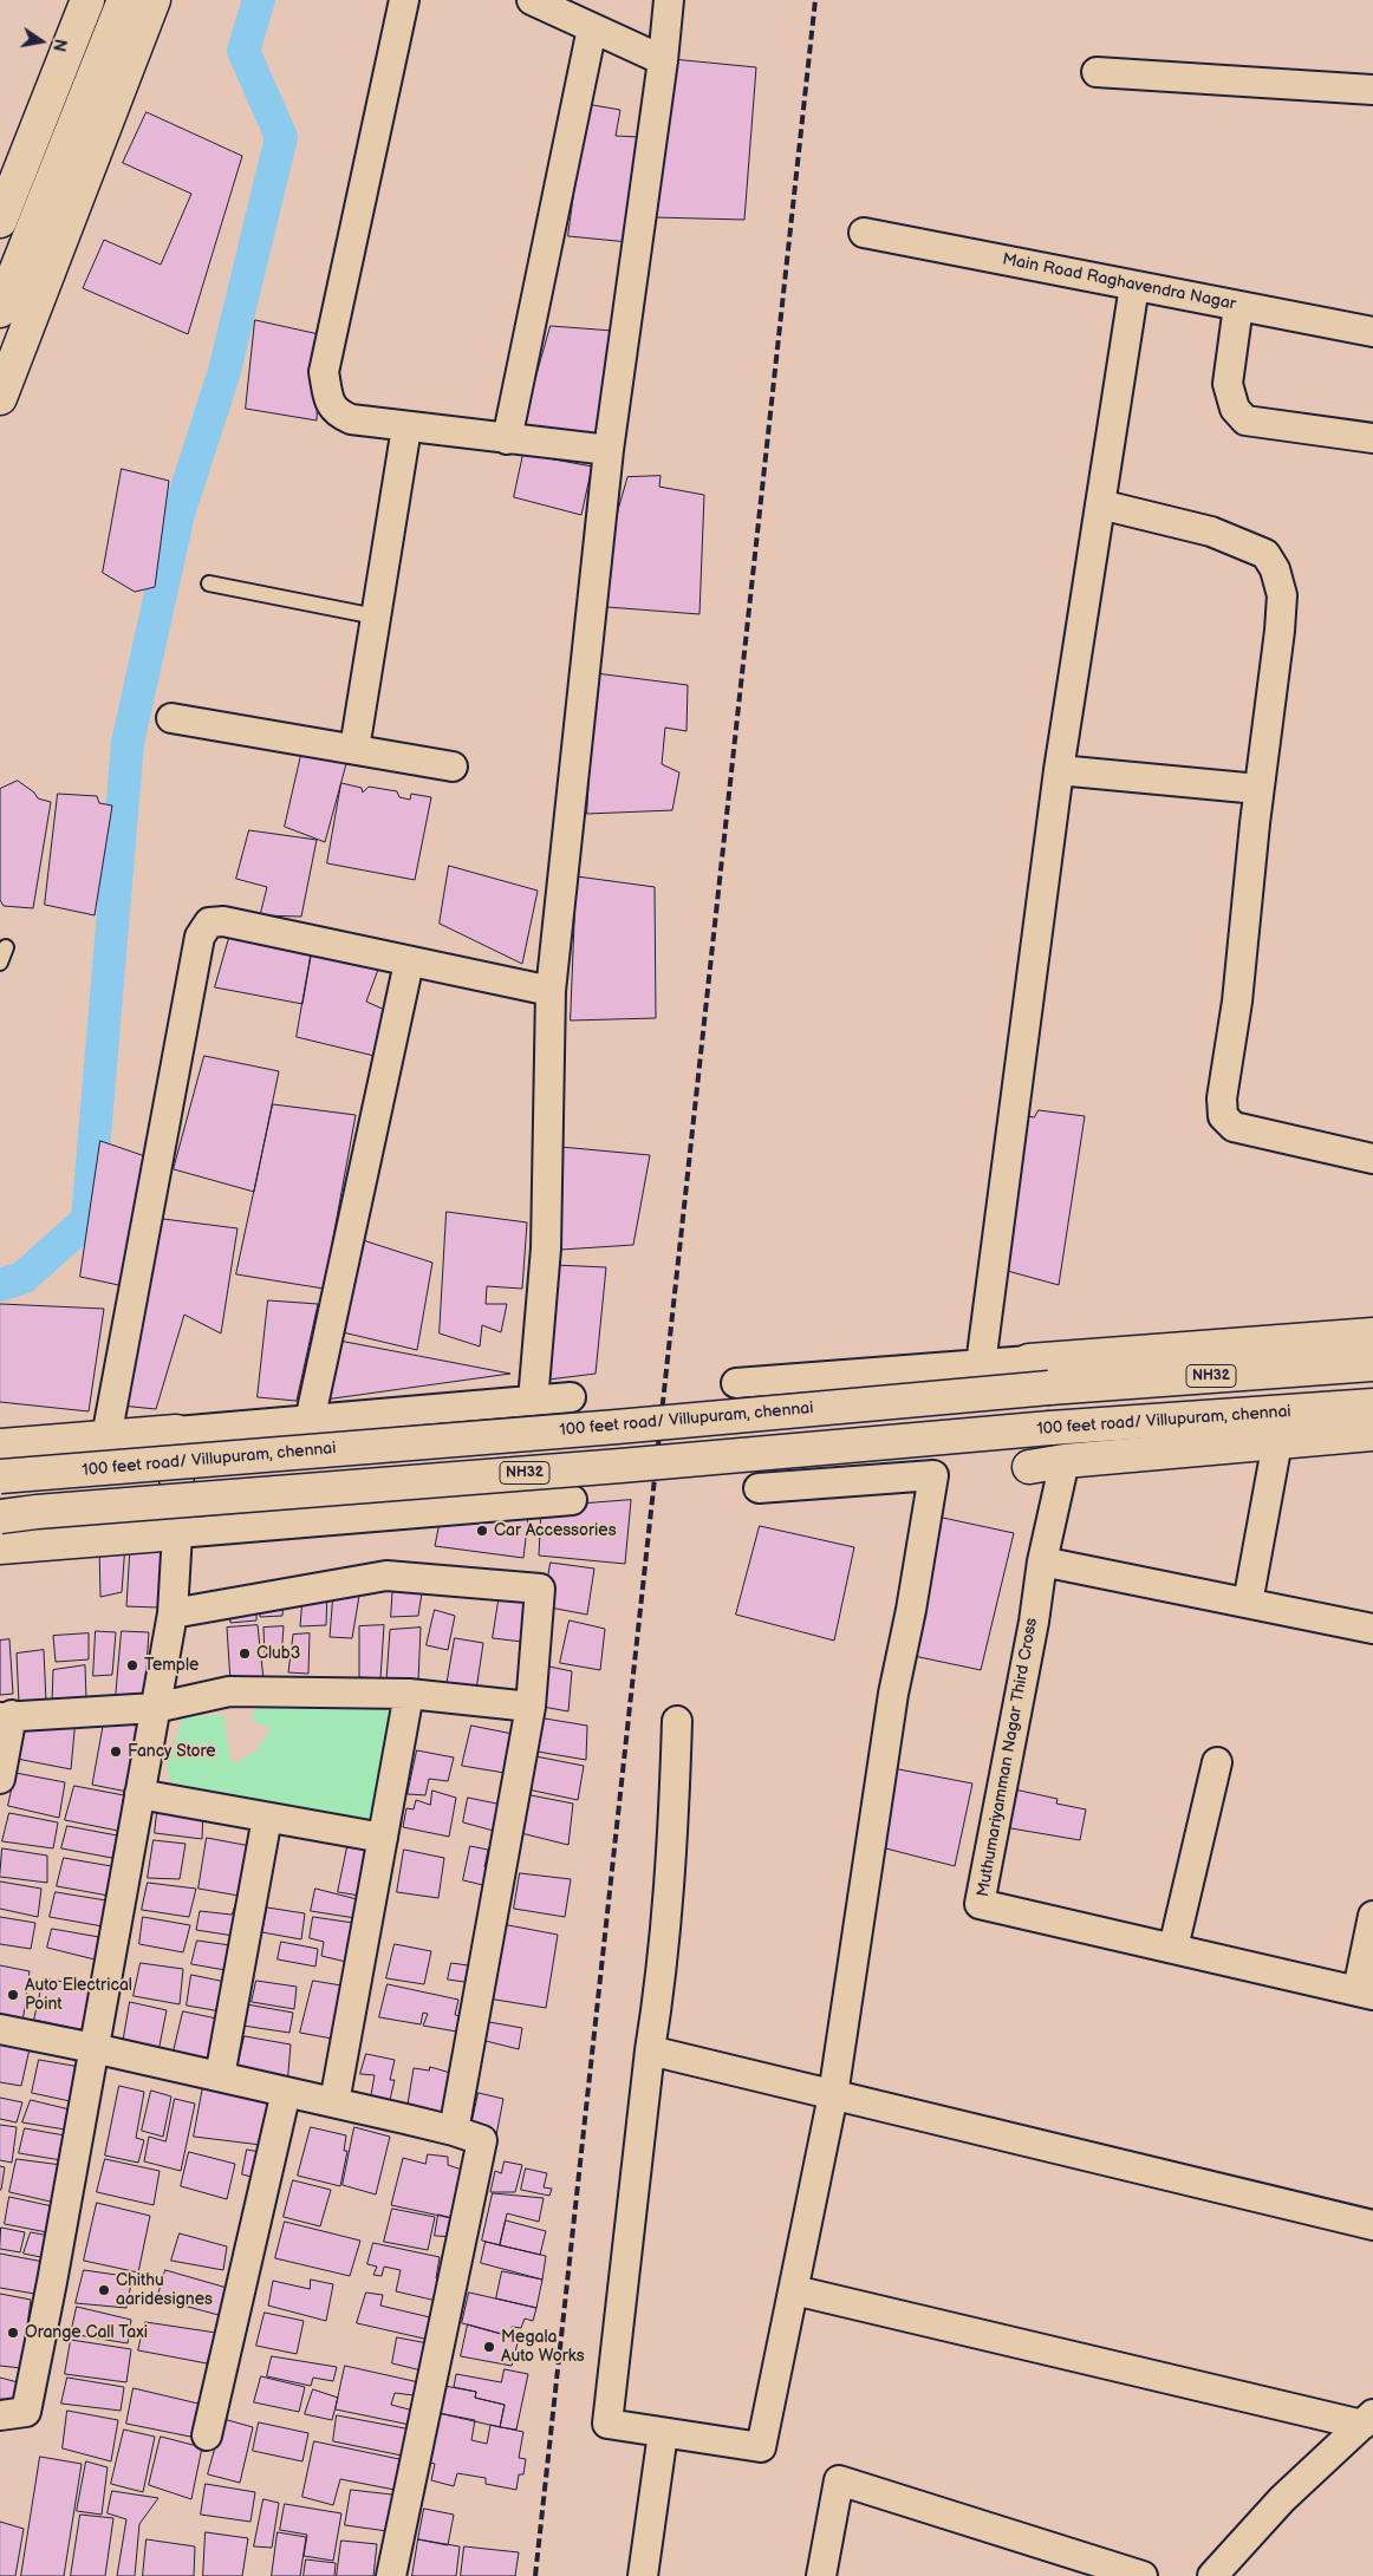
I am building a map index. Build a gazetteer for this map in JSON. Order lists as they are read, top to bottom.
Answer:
{
  "streets": {
    "main road": ["NH32", "100 feet road/ Villupuram, chennai"],
    "street": ["Main Road Raghavendra Nagar", "Muthumariyamman Nagar Third Cross"]
  },
  "places": [
    "Car Accessories",
    "Club3",
    "Temple",
    "Fancy Store",
    "Auto Electrical Point",
    "Chithu aaridesignes",
    "Orange Call Taxi",
    "Megala Auto Works"
  ],
  "north": "right"
}
